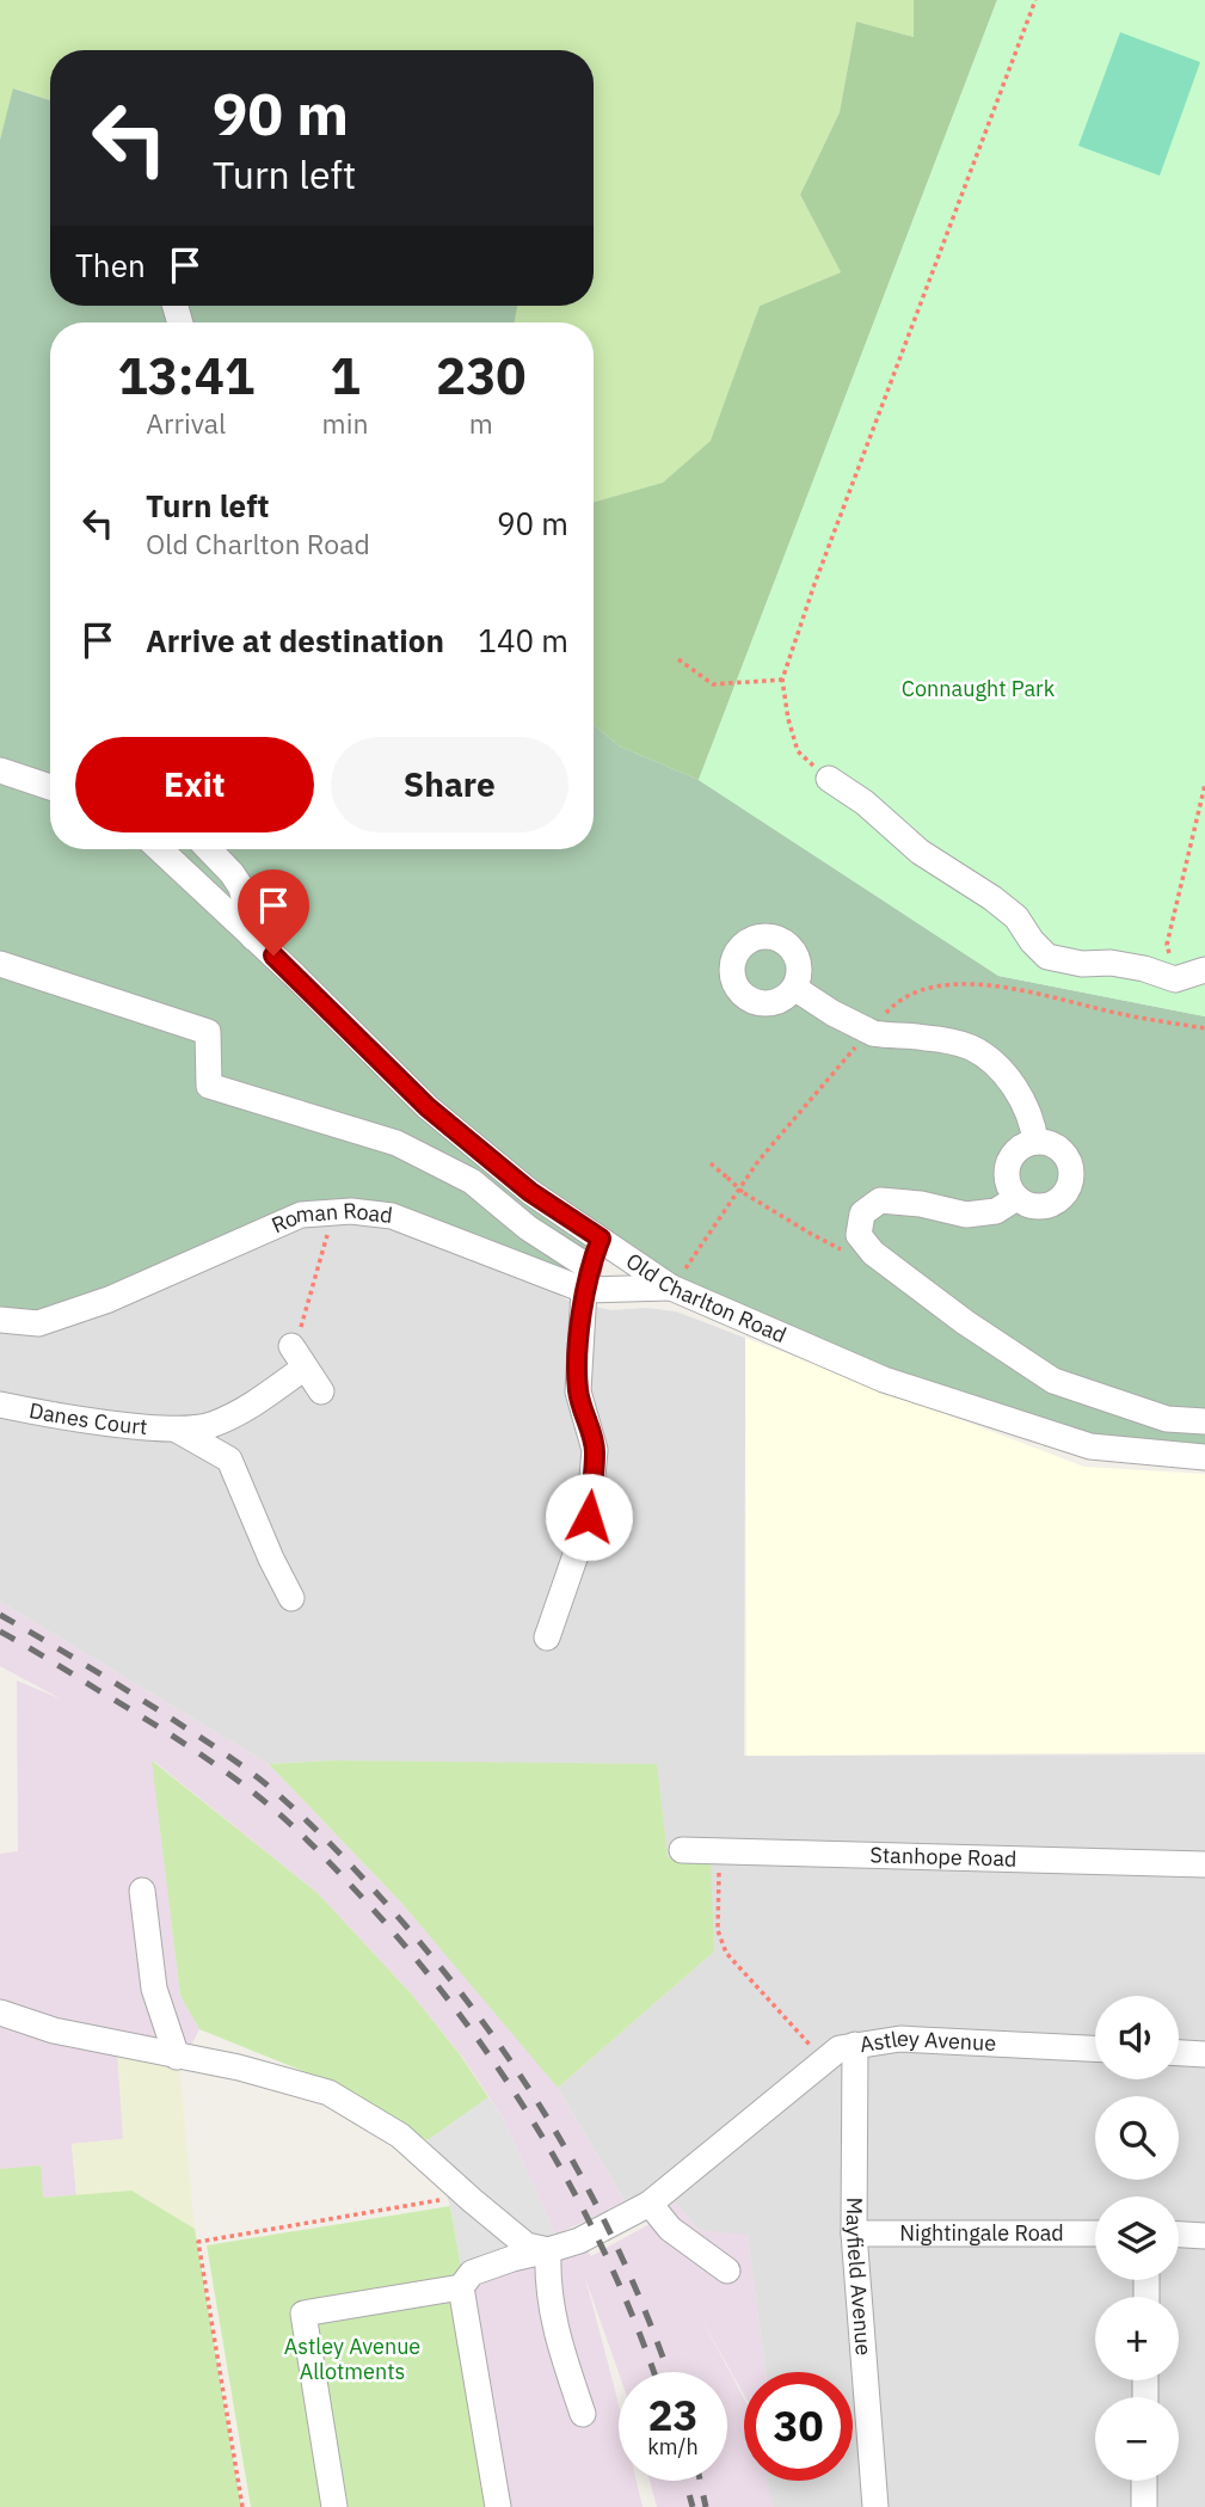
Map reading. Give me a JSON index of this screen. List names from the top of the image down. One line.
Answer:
{"streets":{"street":["Roman Road","Old Charlton Road","Danes Court","Stanhope Road","Astley Avenue","Nightingale Road","Mayfield Avenue"]},"crossings":[["Roman Road","Old Charlton Road"],["Astley Avenue","Mayfield Avenue"],["Nightingale Road","Mayfield Avenue"]],"parks":["Connaught Park","Astley Avenue Allotments"],"page":{"turn":["90 m","Turn left"],"then":"Then","eta":["13:41","Arrival","1","min","230","m"],"list":[{"name":"Turn left","note":"Old Charlton Road","value":"90 m"},{"name":"Arrive at destination","value":"140 m"}],"buttons":["Exit","Share"],"map_buttons":["+","−"],"speed":"23 km/h","limit":"30"}}
